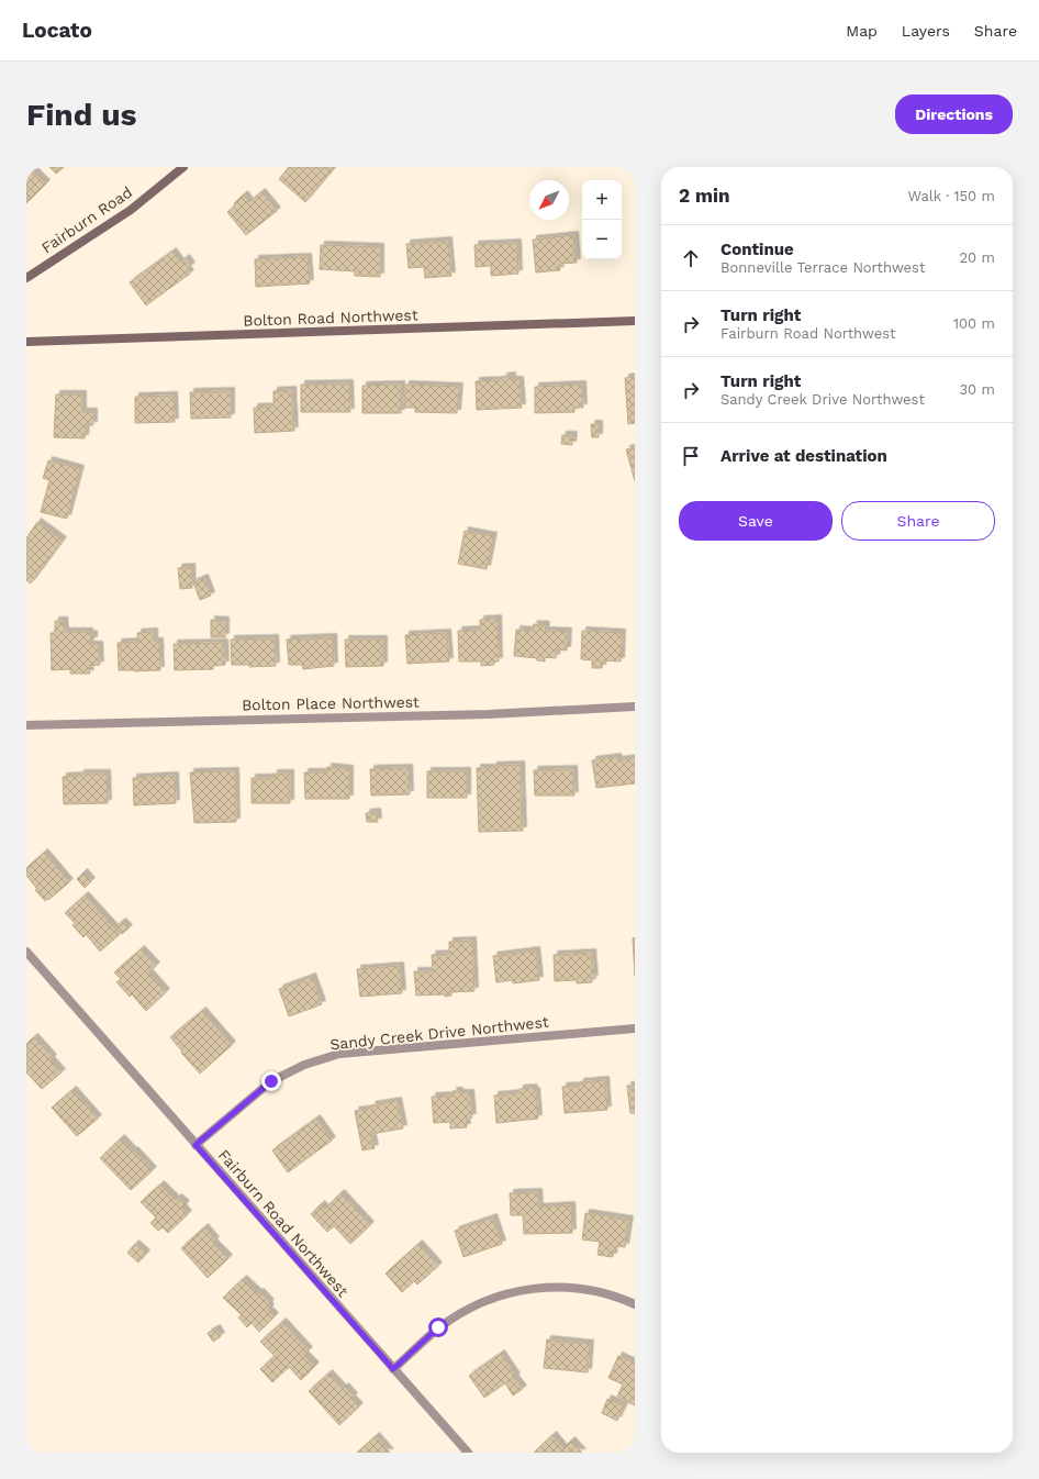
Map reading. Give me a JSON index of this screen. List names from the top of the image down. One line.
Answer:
{"streets":{"street":["Fairburn Road","Bolton Road Northwest","Bolton Place Northwest","Sandy Creek Drive Northwest","Fairburn Road Northwest"]},"crossings":[["Sandy Creek Drive Northwest","Fairburn Road Northwest"]],"north":"bottom left","page":{"header":"Locato","nav":["Map","Layers","Share"],"buttons":["Directions",["Save","Share"]],"title":"Find us","heading":["2 min","Walk · 150 m"],"map_buttons":["+","−"],"list":[["Continue","Bonneville Terrace Northwest","20 m"],["Turn right","Fairburn Road Northwest","100 m"],["Turn right","Sandy Creek Drive Northwest","30 m"],"Arrive at destination"]}}
